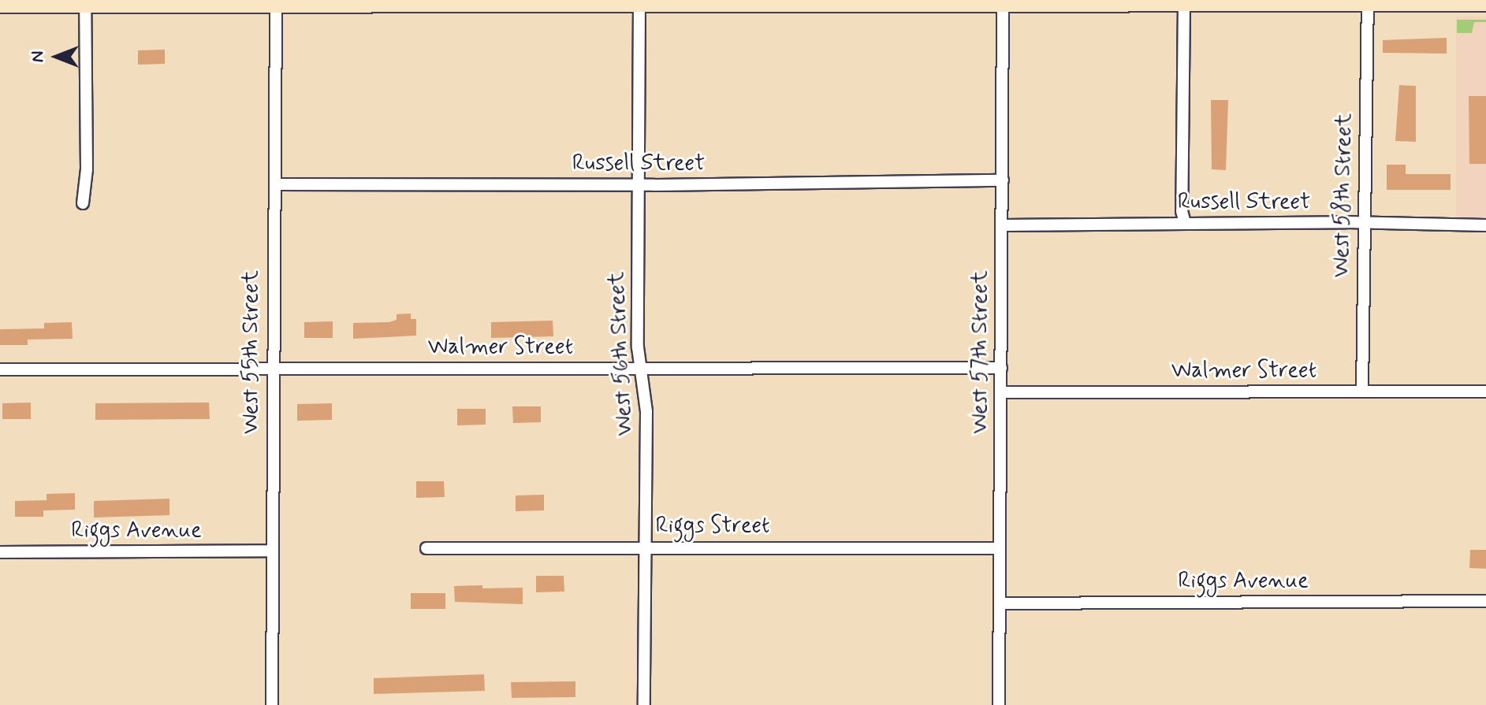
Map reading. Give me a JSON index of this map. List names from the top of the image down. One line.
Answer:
{"streets":{"street":["Russell Street","West 58th Street","Walmer Street","West 55th Street","West 57th Street","West 56th Street","Riggs Street","Riggs Avenue"]},"crossings":[["Russell Street","West 58th Street"],["Russell Street","West 55th Street"],["Russell Street","West 57th Street"],["Russell Street","West 56th Street"],["West 58th Street","Walmer Street"],["Walmer Street","West 55th Street"],["Walmer Street","West 57th Street"],["Walmer Street","West 56th Street"],["West 55th Street","Riggs Avenue"],["West 57th Street","Riggs Street"],["West 57th Street","Riggs Avenue"],["West 56th Street","Riggs Street"]],"north":"left"}
